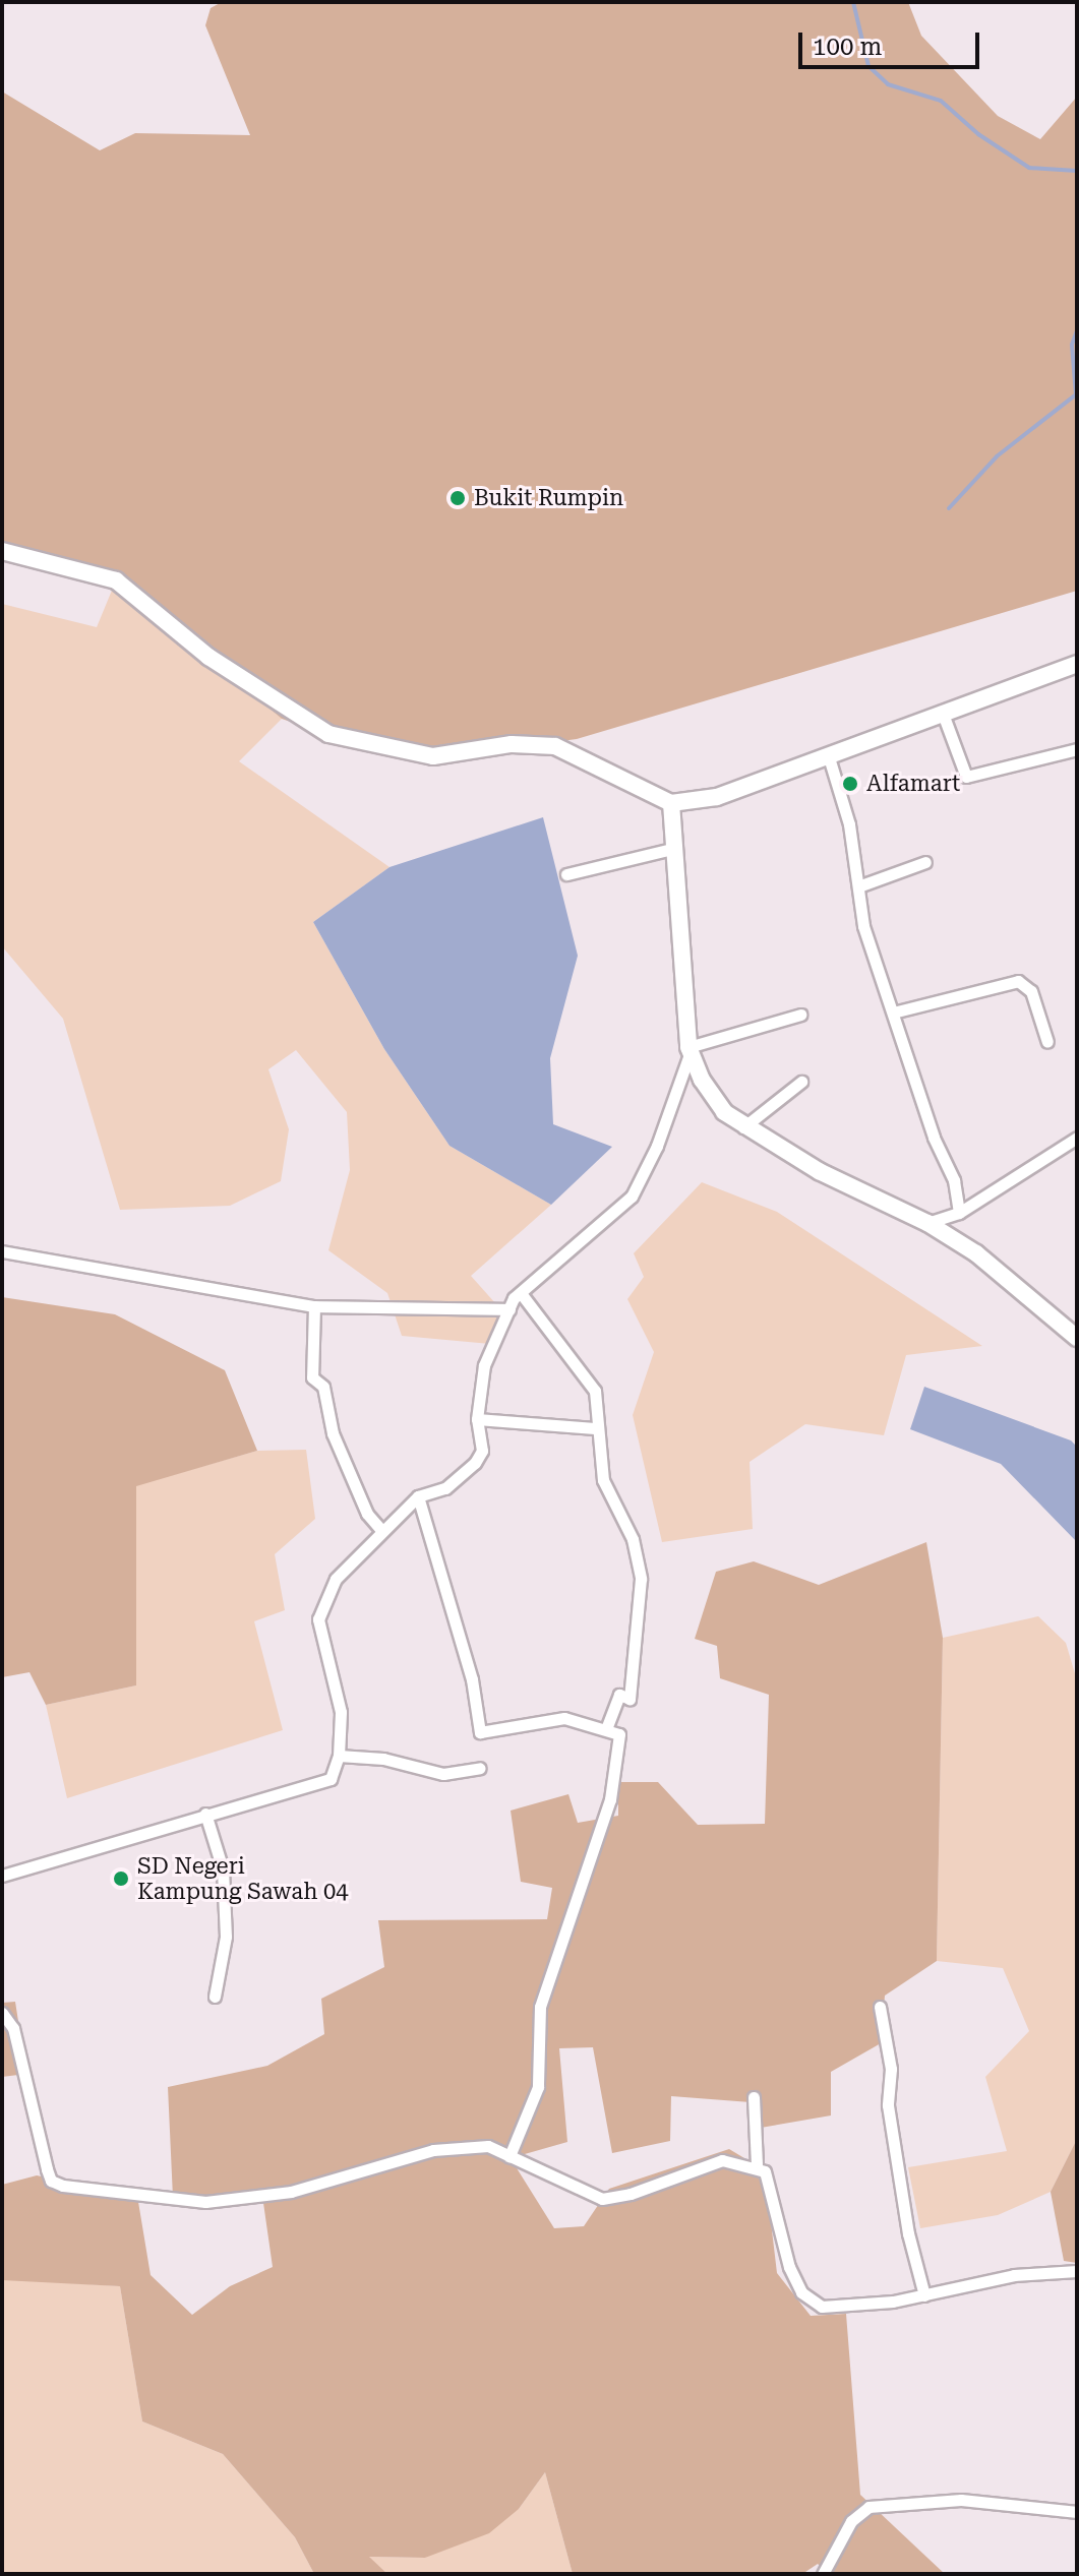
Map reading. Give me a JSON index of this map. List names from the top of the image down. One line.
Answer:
{"places":["Bukit Rumpin","Alfamart","SD Negeri Kampung Sawah 04"],"scale_bar":"100 m"}
